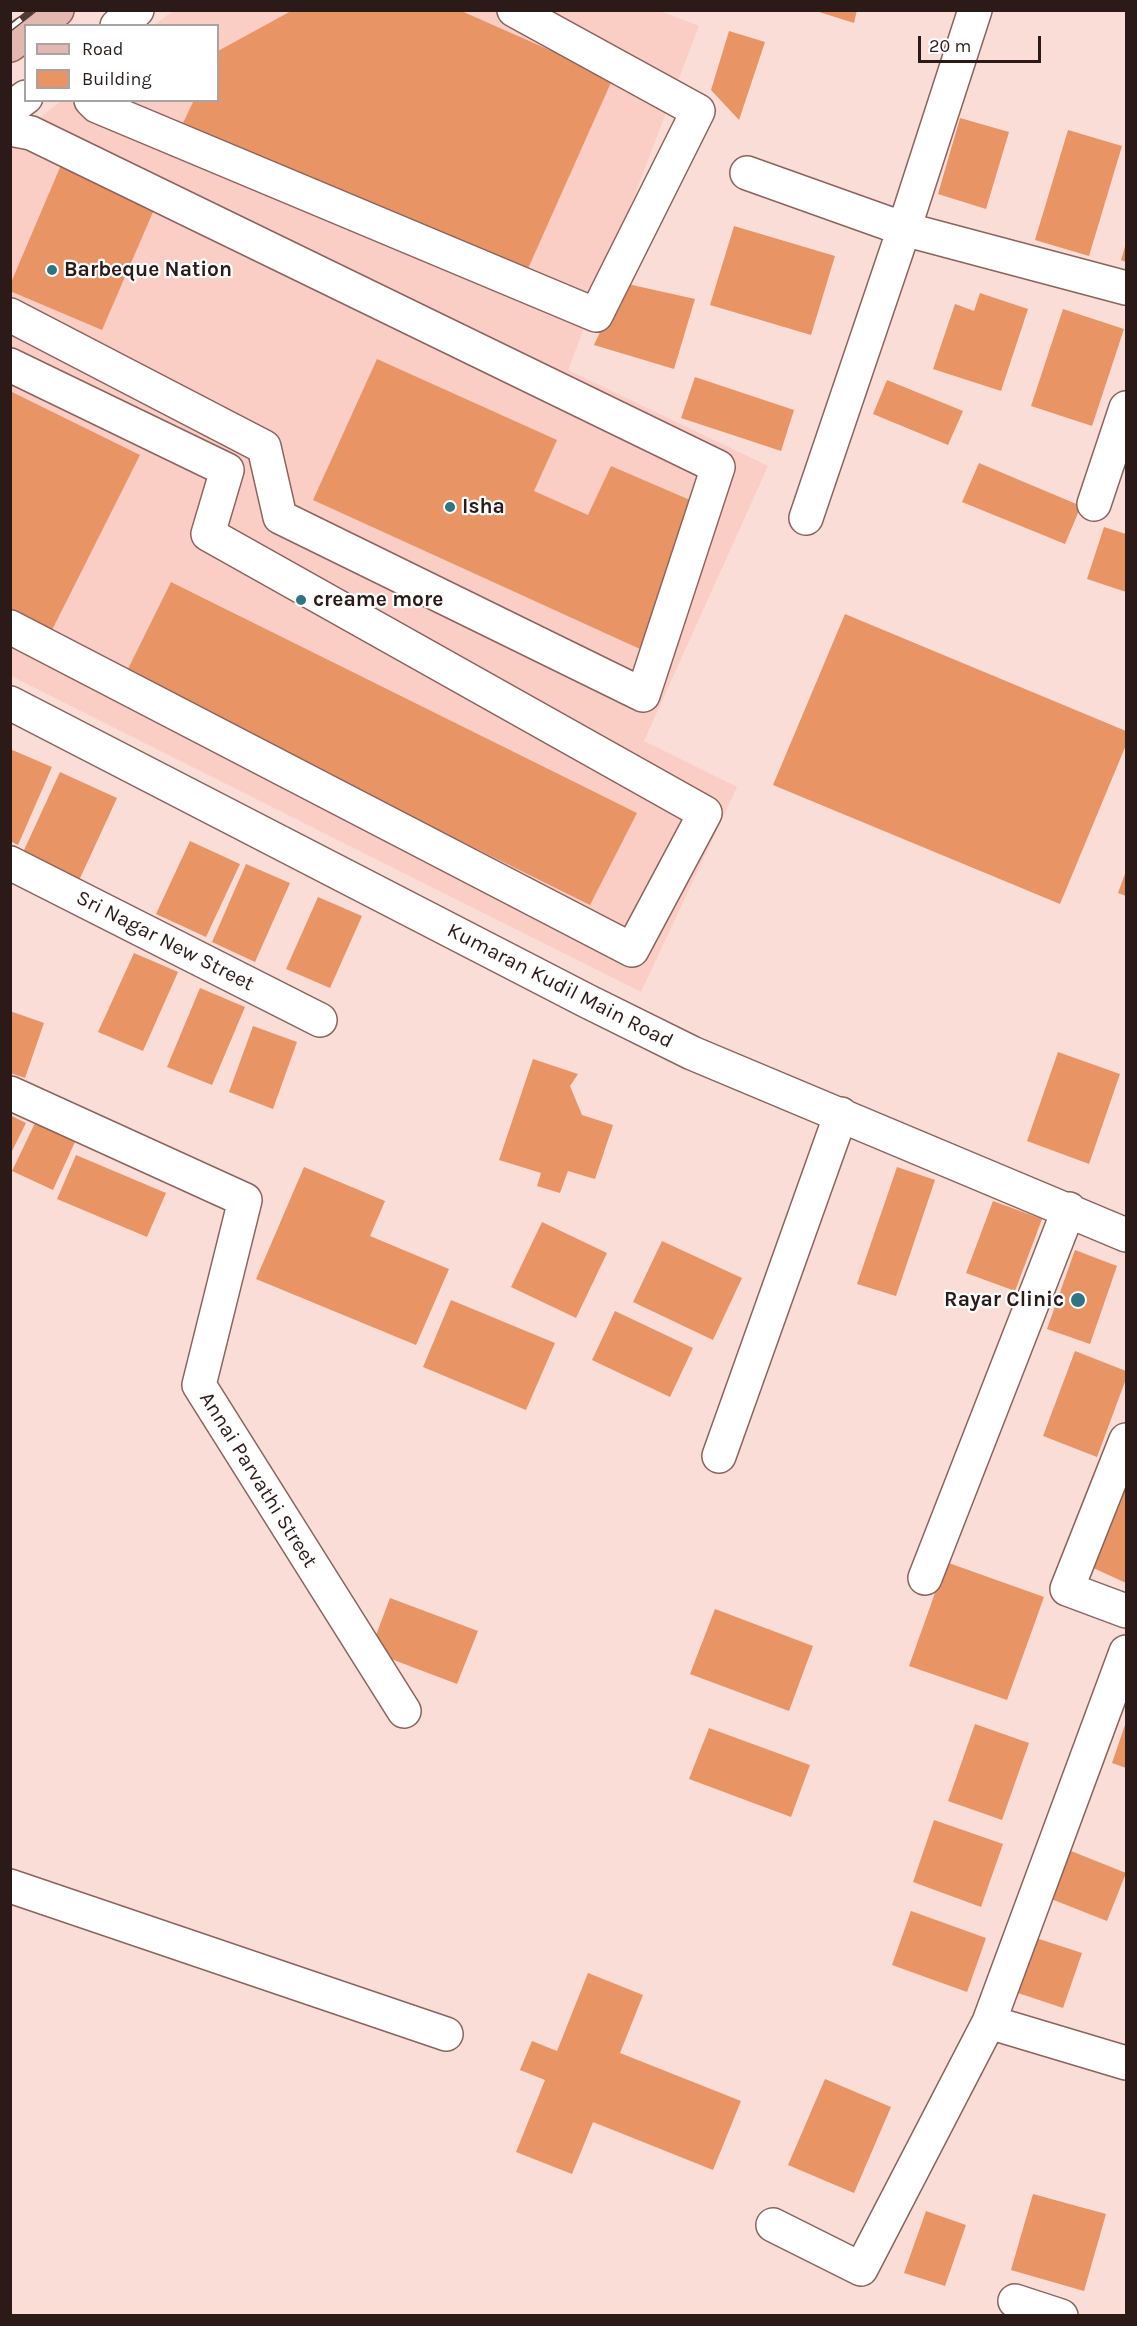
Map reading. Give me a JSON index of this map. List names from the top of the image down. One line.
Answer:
{"streets":{"street":["Sri Nagar New Street","Kumaran Kudil Main Road","Annai Parvathi Street"]},"places":["Barbeque Nation","Isha","creame more","Rayar Clinic"],"legend":["Road","Building"],"scale_bar":"20 m"}
